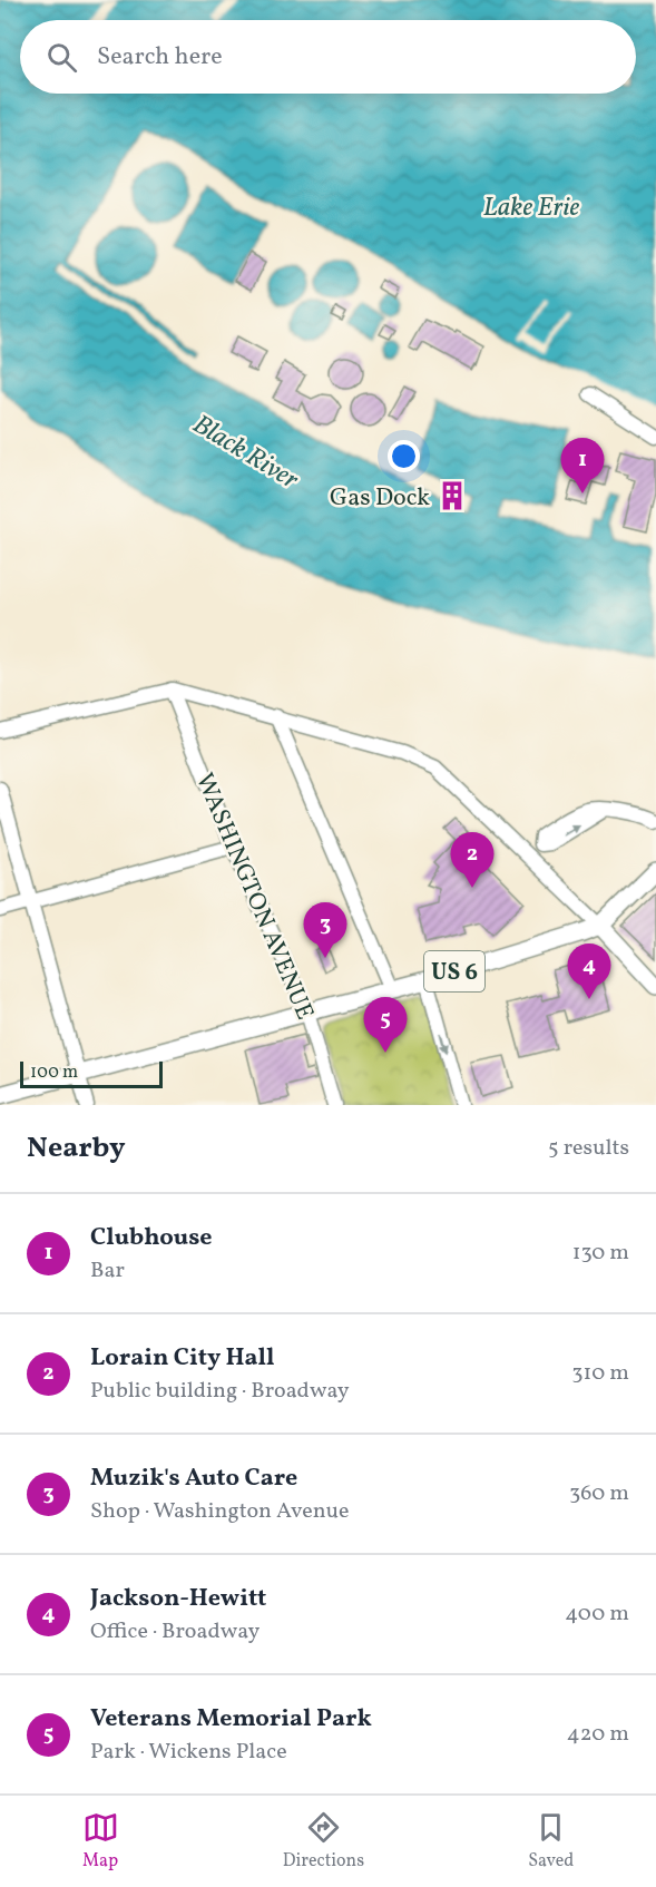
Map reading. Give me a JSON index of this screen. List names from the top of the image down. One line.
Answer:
{"streets":{"main road":["US 6"],"street":["WASHINGTON AVENUE"]},"crossings":[["WASHINGTON AVENUE","US 6"]],"water":["Lake Erie","Black River"],"places":{"building":["Gas Dock"]},"scale_bar":"100 m","page":{"search":"Search here","pins":["1","2","3","4","5"],"scale":"100 m","heading":["Nearby","5 results"],"list":[{"mark":"1","name":"Clubhouse","note":"Bar","value":"130 m"},{"mark":"2","name":"Lorain City Hall","note":"Public building · Broadway","value":"310 m"},{"mark":"3","name":"Muzik's Auto Care","note":"Shop · Washington Avenue","value":"360 m"},{"mark":"4","name":"Jackson-Hewitt","note":"Office · Broadway","value":"400 m"},{"mark":"5","name":"Veterans Memorial Park","note":"Park · Wickens Place","value":"420 m"}],"nav":["Map","Directions","Saved"]}}
